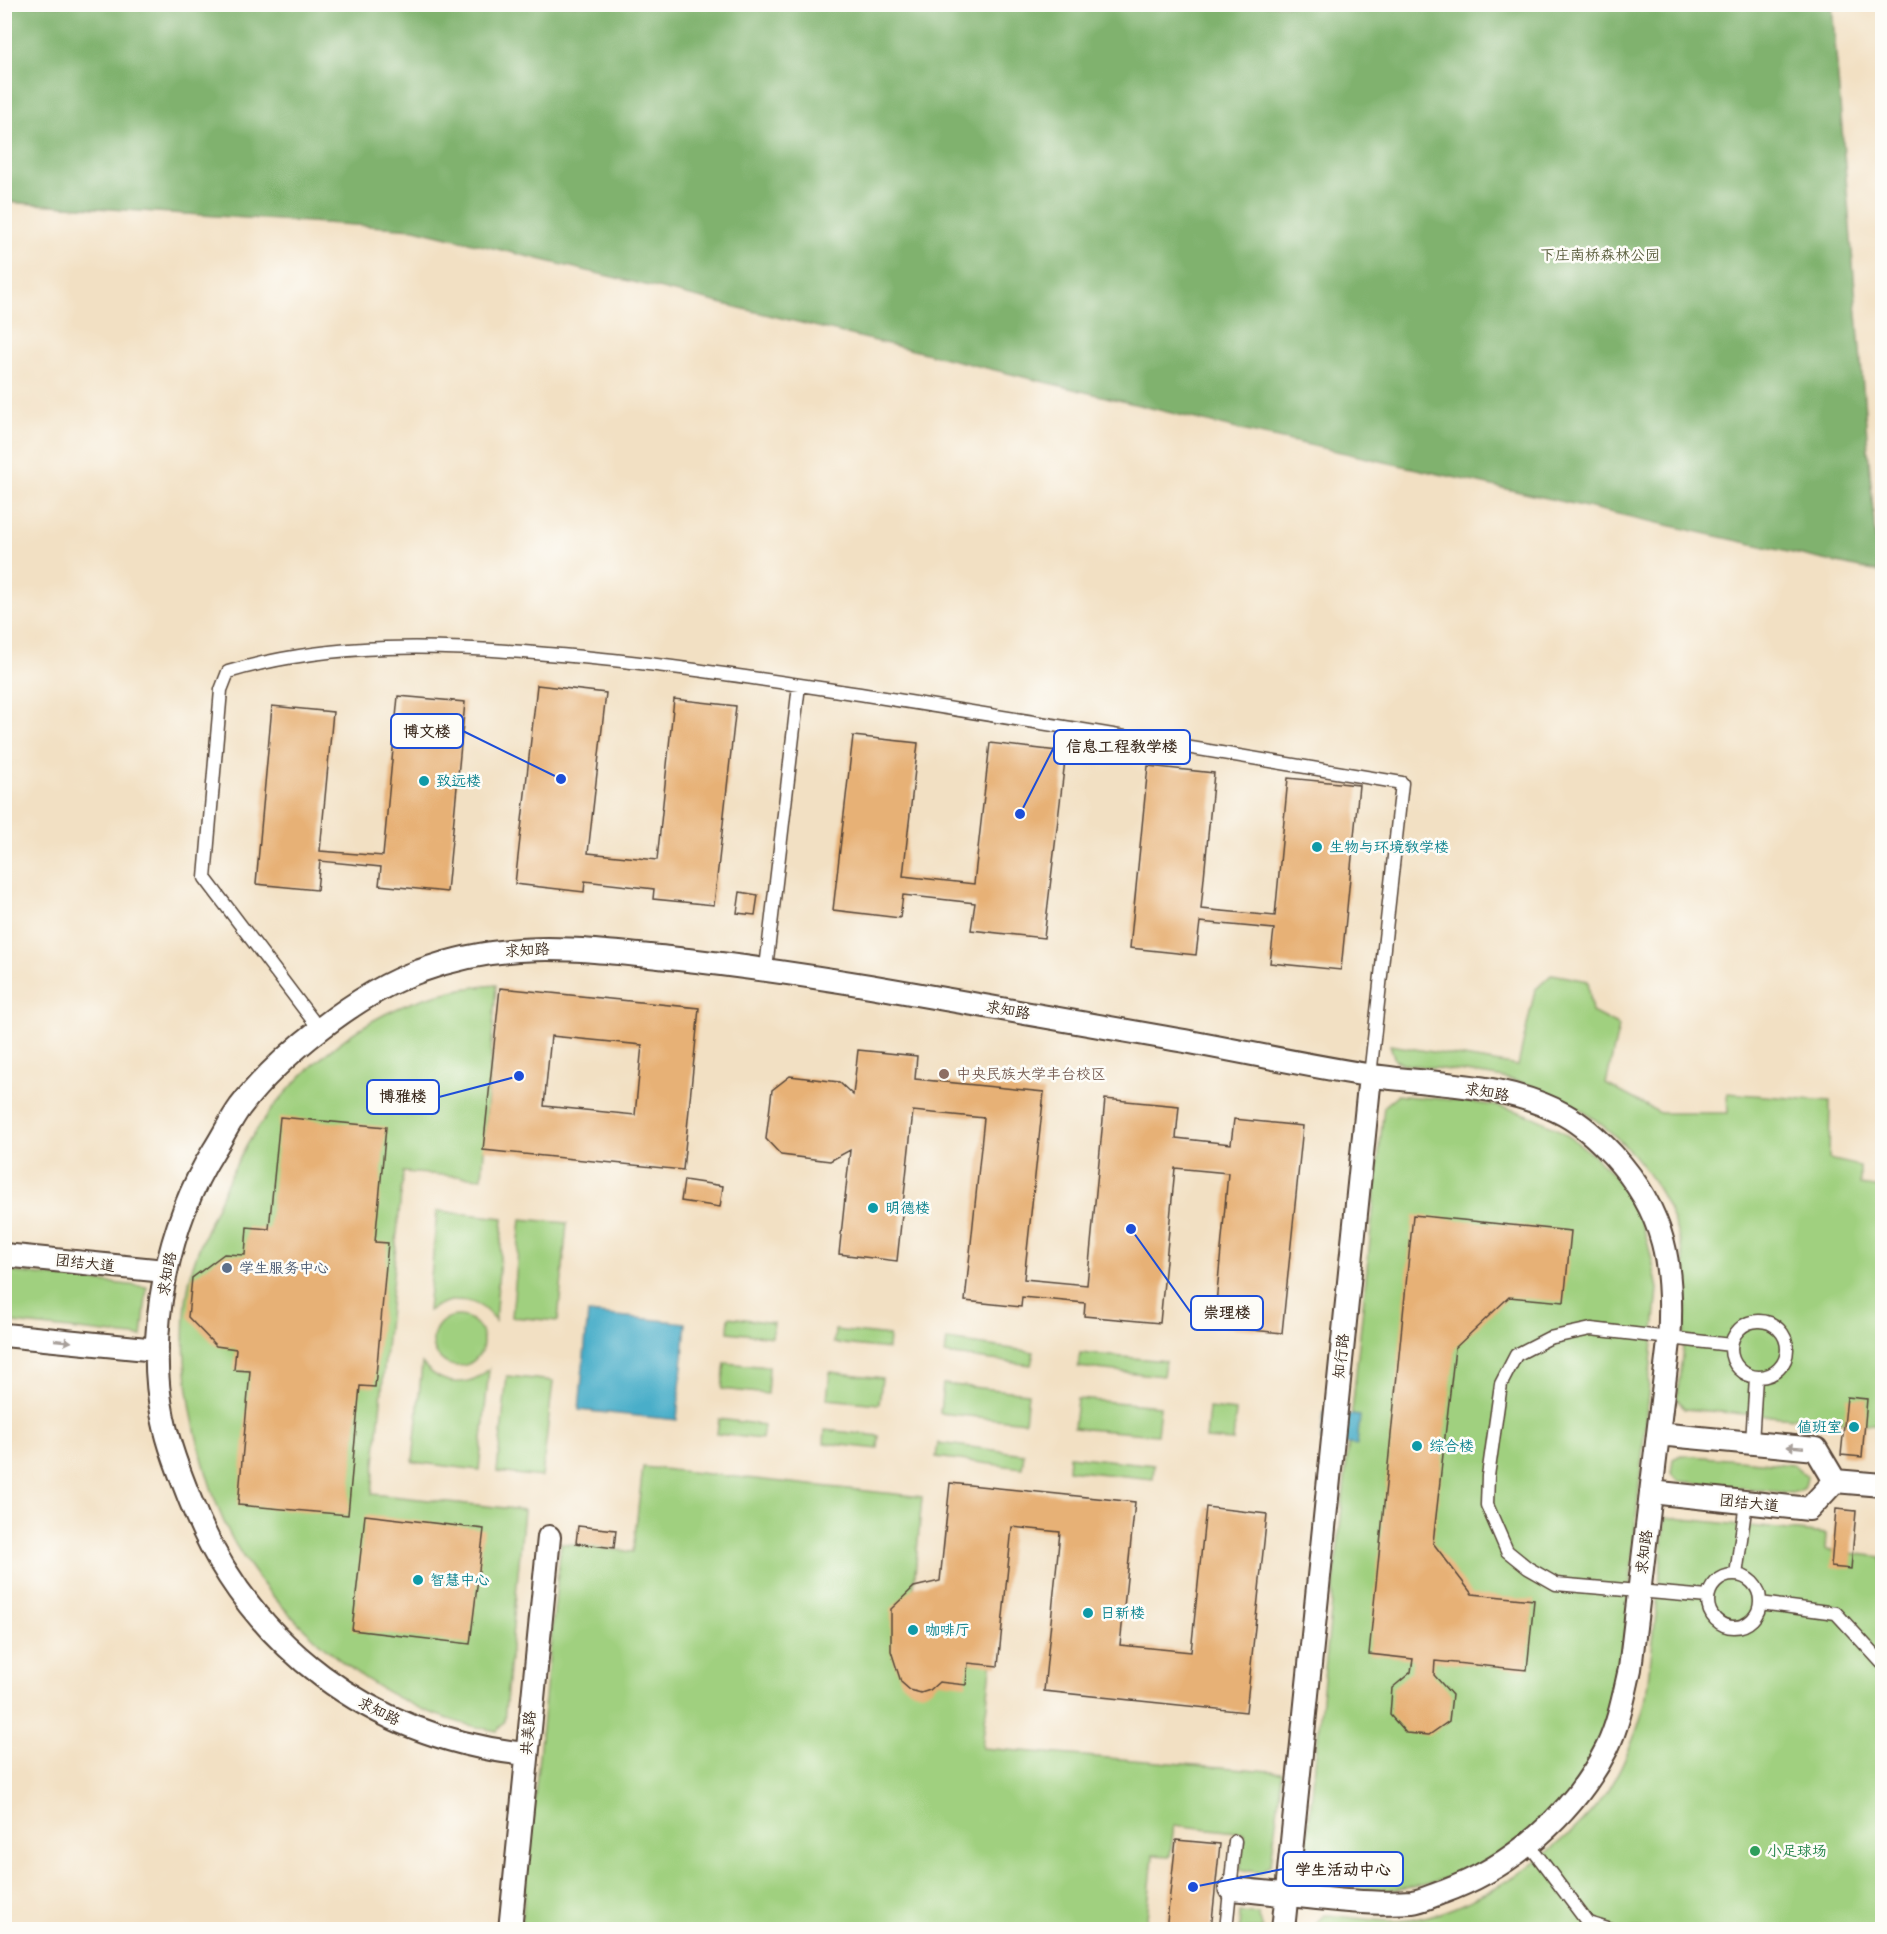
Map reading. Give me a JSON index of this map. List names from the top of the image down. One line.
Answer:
{"streets":{"street":["求知路","团结大道","知行路","共美路"]},"crossings":[["求知路","团结大道"],["求知路","知行路"],["求知路","共美路"]],"parks":["下庄南桥森林公园"],"places":["博文楼","致远楼","信息工程教学楼","生物与环境教学楼","中央民族大学丰台校区","博雅楼","明德楼","崇理楼","学生服务中心","值班室","综合楼","智慧中心","日新楼","咖啡厅","小足球场","学生活动中心"]}
